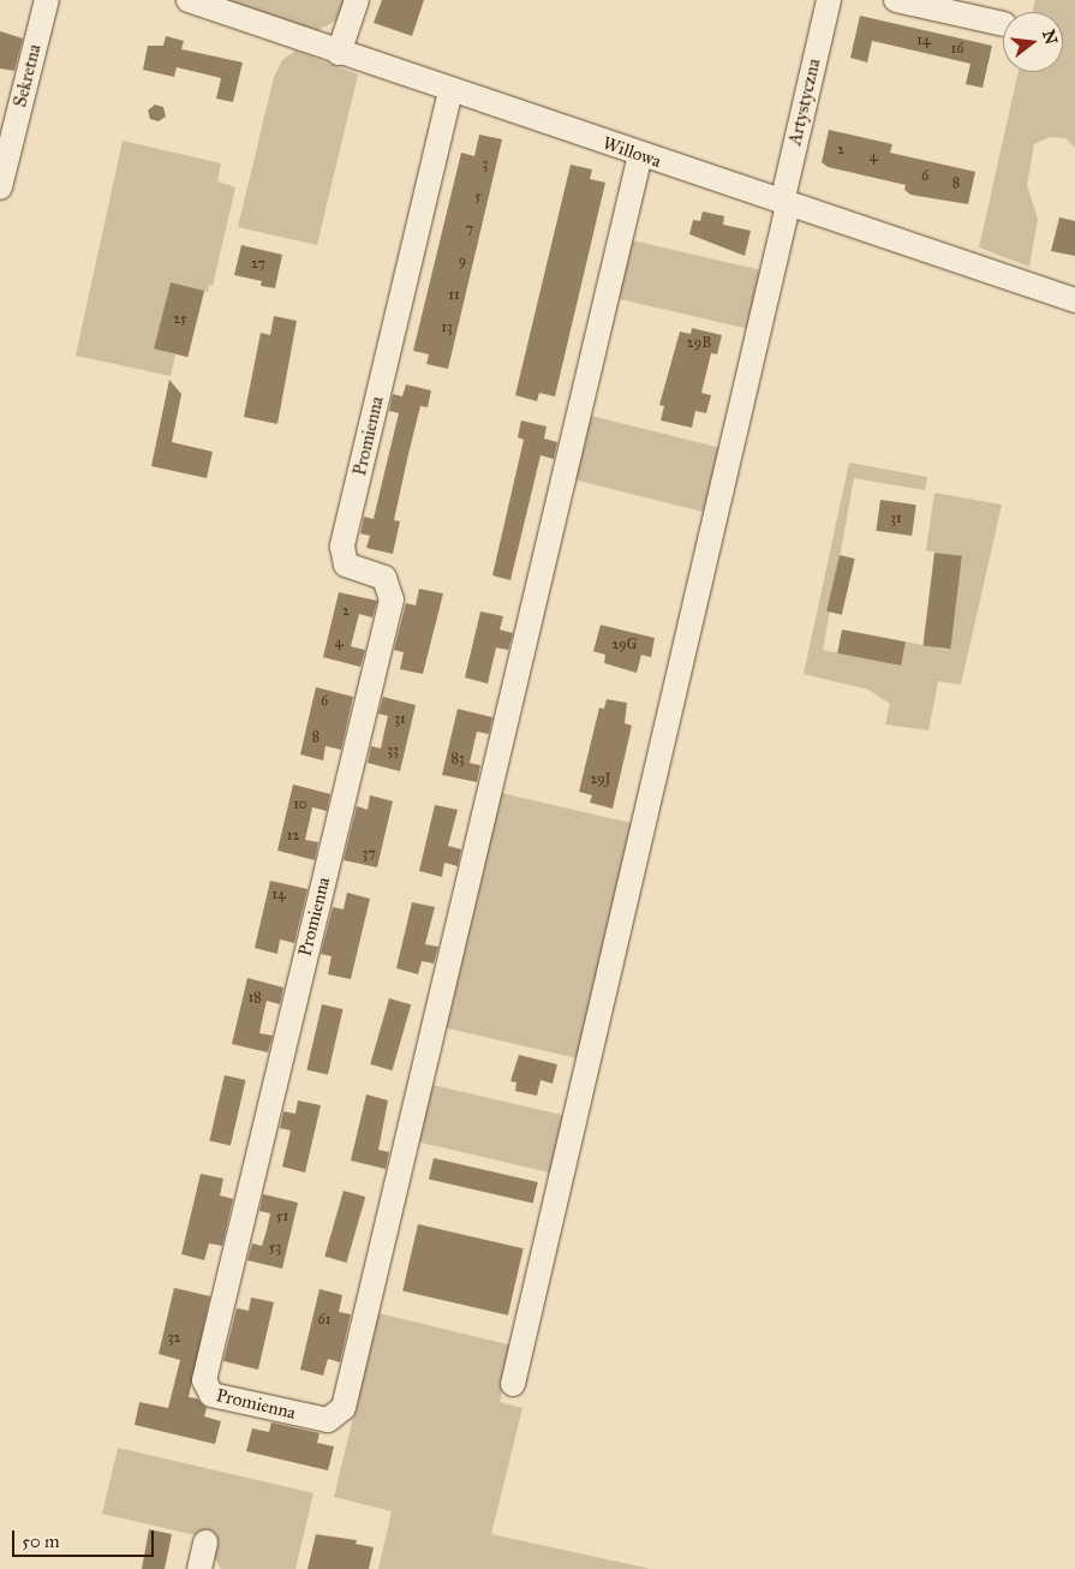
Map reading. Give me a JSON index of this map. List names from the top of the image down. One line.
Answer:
{"streets":{"street":["Sekretna","Artystyczna","Willowa","Promienna"]},"crossings":[["Artystyczna","Willowa"],["Willowa","Promienna"]],"house_numbers":["14","16","2","4","3","6","8","5","7","9","27","11","25","13","29B","31","2","4","29G","6","31","8","33","83","29J","10","12","37","14","18","51","53","61","32"],"scale_bar":"50 m","north":"right"}
